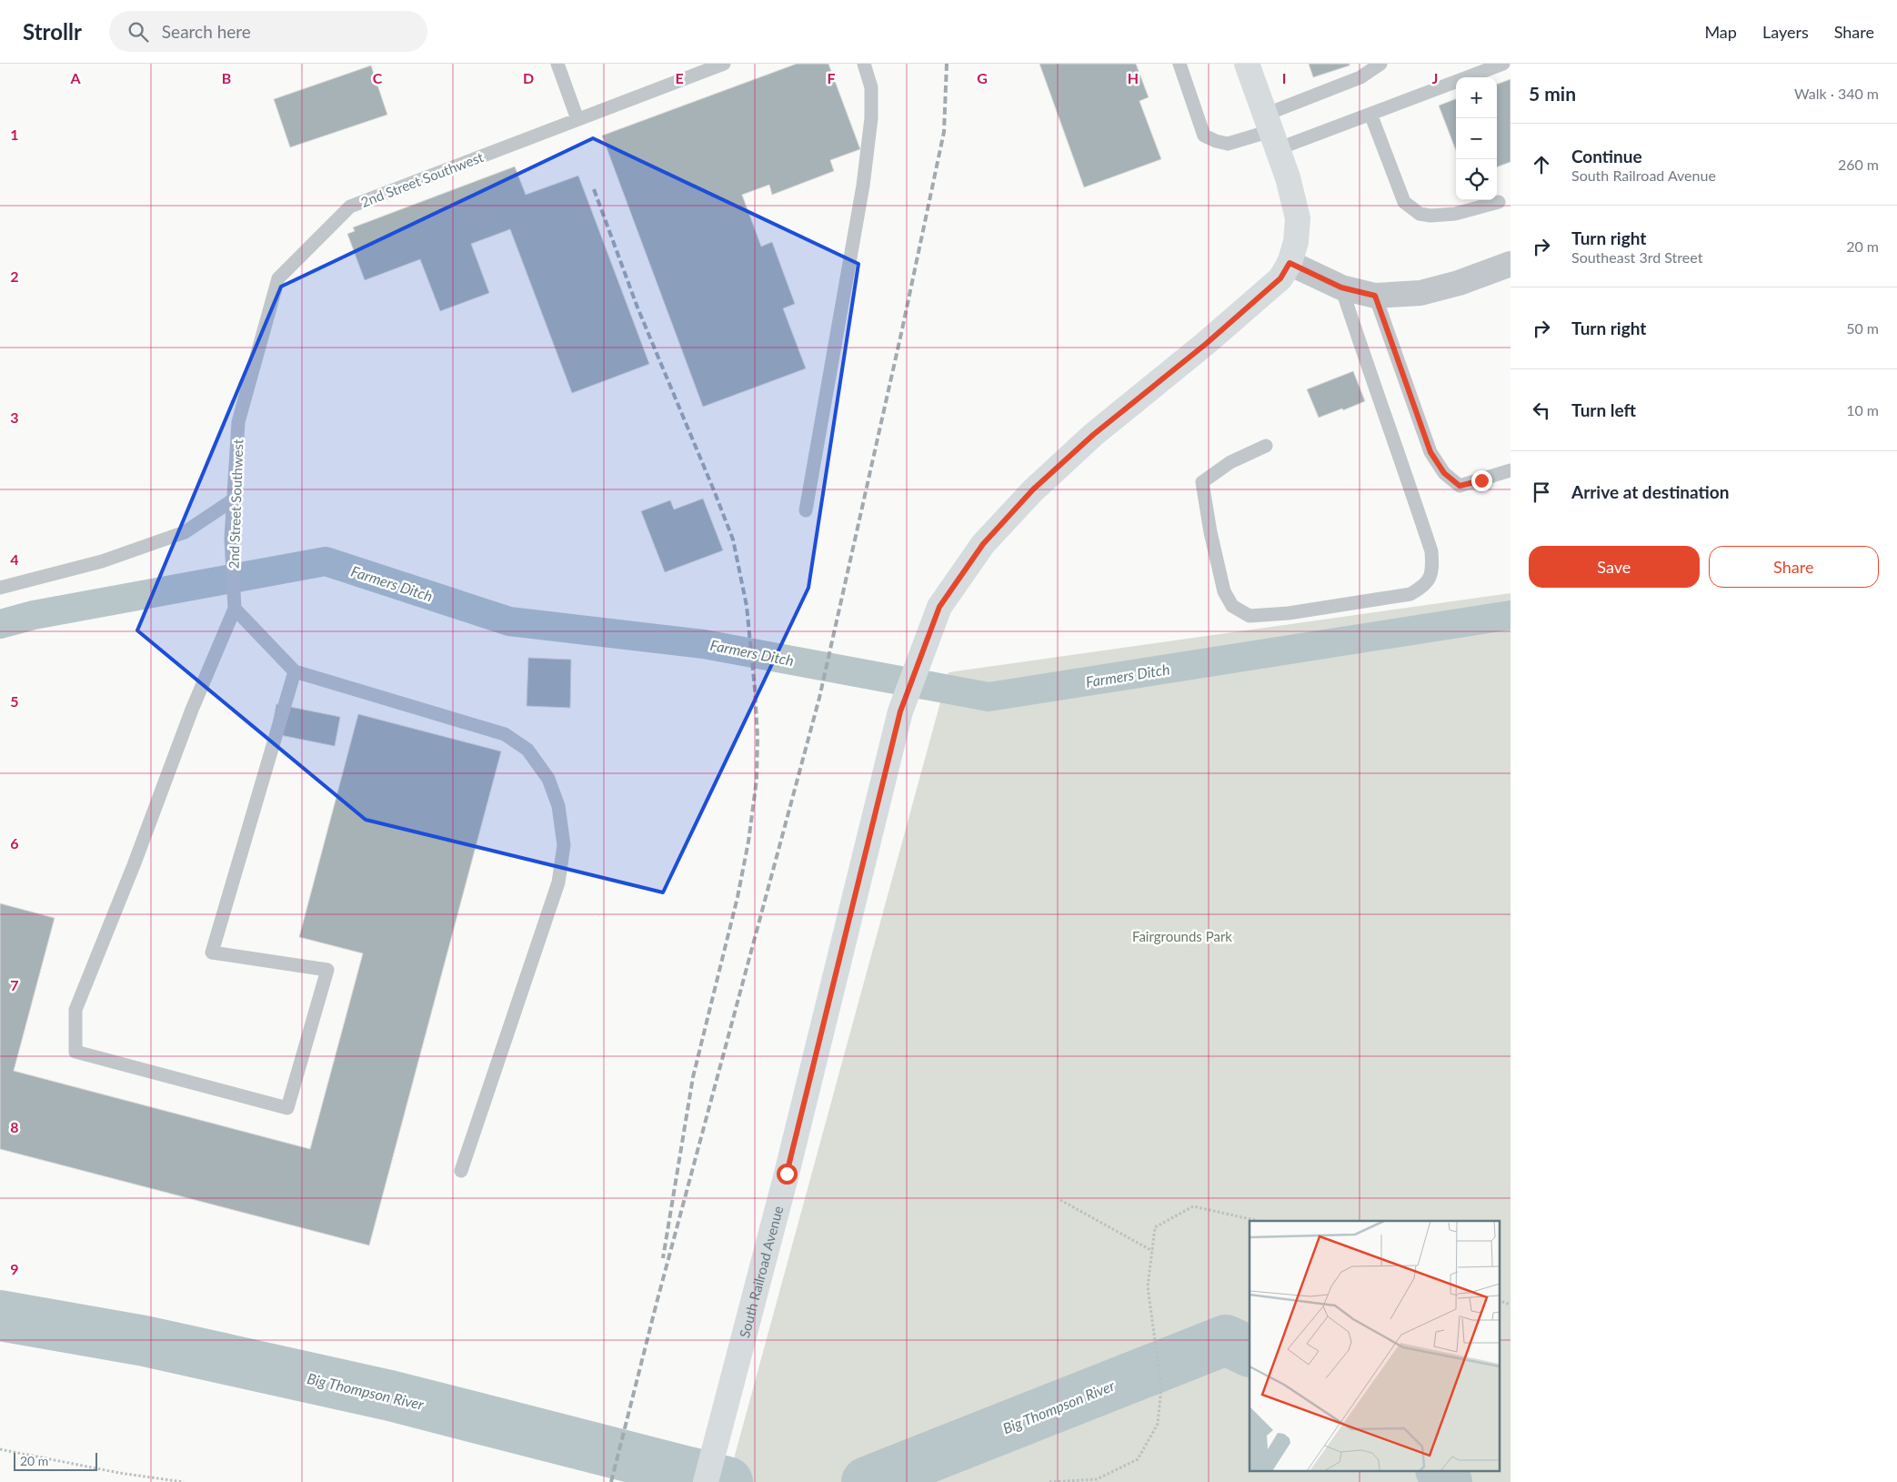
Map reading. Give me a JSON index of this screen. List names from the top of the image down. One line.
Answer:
{"streets":{"street":["South Railroad Avenue"],"lane":["2nd Street Southwest"]},"water":["Farmers Ditch","Big Thompson River"],"parks":["Fairgrounds Park"],"scale_bar":"20 m","page":{"header":"Strollr","search":"Search here","nav":["Map","Layers","Share"],"heading":["5 min","Walk · 340 m"],"map_buttons":["+","−"],"list":[["Continue","South Railroad Avenue","260 m"],["Turn right","Southeast 3rd Street","20 m"],["Turn right","50 m"],["Turn left","10 m"],"Arrive at destination"],"buttons":["Save","Share"],"scale":"20 m"},"grid":{"columns":["A","B","C","D","E","F","G","H","I","J"],"rows":["1","2","3","4","5","6","7","8","9"]}}
